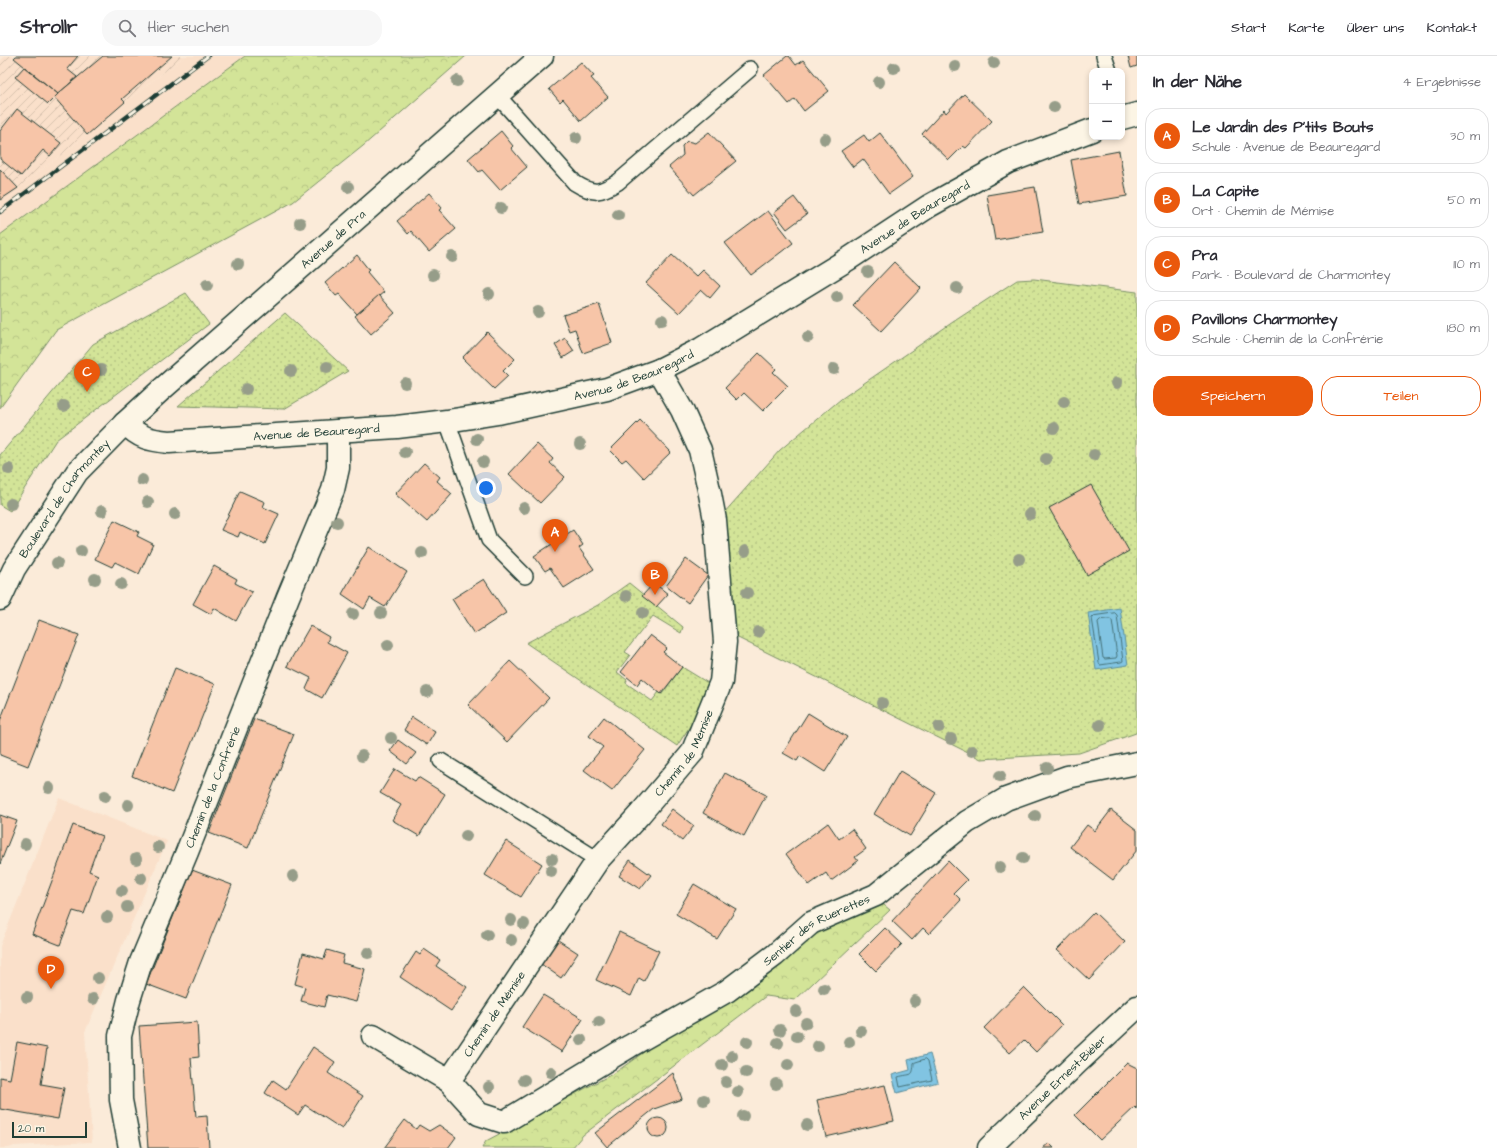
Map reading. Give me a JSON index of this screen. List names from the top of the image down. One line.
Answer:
{"streets":{"street":["Avenue de Beauregard","Avenue de Pra","Boulevard de Charmontey","Chemin de Mémise","Chemin de la Confrérie","Sentier des Ruerettes","Avenue Ernest-Biéler"]},"crossings":[["Avenue de Beauregard","Avenue de Pra"],["Avenue de Beauregard","Boulevard de Charmontey"],["Avenue de Beauregard","Chemin de Mémise"],["Avenue de Beauregard","Chemin de la Confrérie"],["Avenue de Pra","Boulevard de Charmontey"],["Chemin de Mémise","Sentier des Ruerettes"]],"scale_bar":"20 m","page":{"header":"Strollr","search":"Hier suchen","nav":["Start","Karte","Über uns","Kontakt"],"heading":["In der Nähe","4 Ergebnisse"],"map_buttons":["+","−"],"list":[{"mark":"A","name":"Le Jardin des P'tits Bouts","note":"Schule · Avenue de Beauregard","value":"30 m"},{"mark":"B","name":"La Capite","note":"Ort · Chemin de Mémise","value":"50 m"},{"mark":"C","name":"Pra","note":"Park · Boulevard de Charmontey","value":"110 m"},{"mark":"D","name":"Pavillons Charmontey","note":"Schule · Chemin de la Confrérie","value":"180 m"}],"pins":["C","A","B","D"],"buttons":["Speichern","Teilen"],"scale":"20 m"}}
